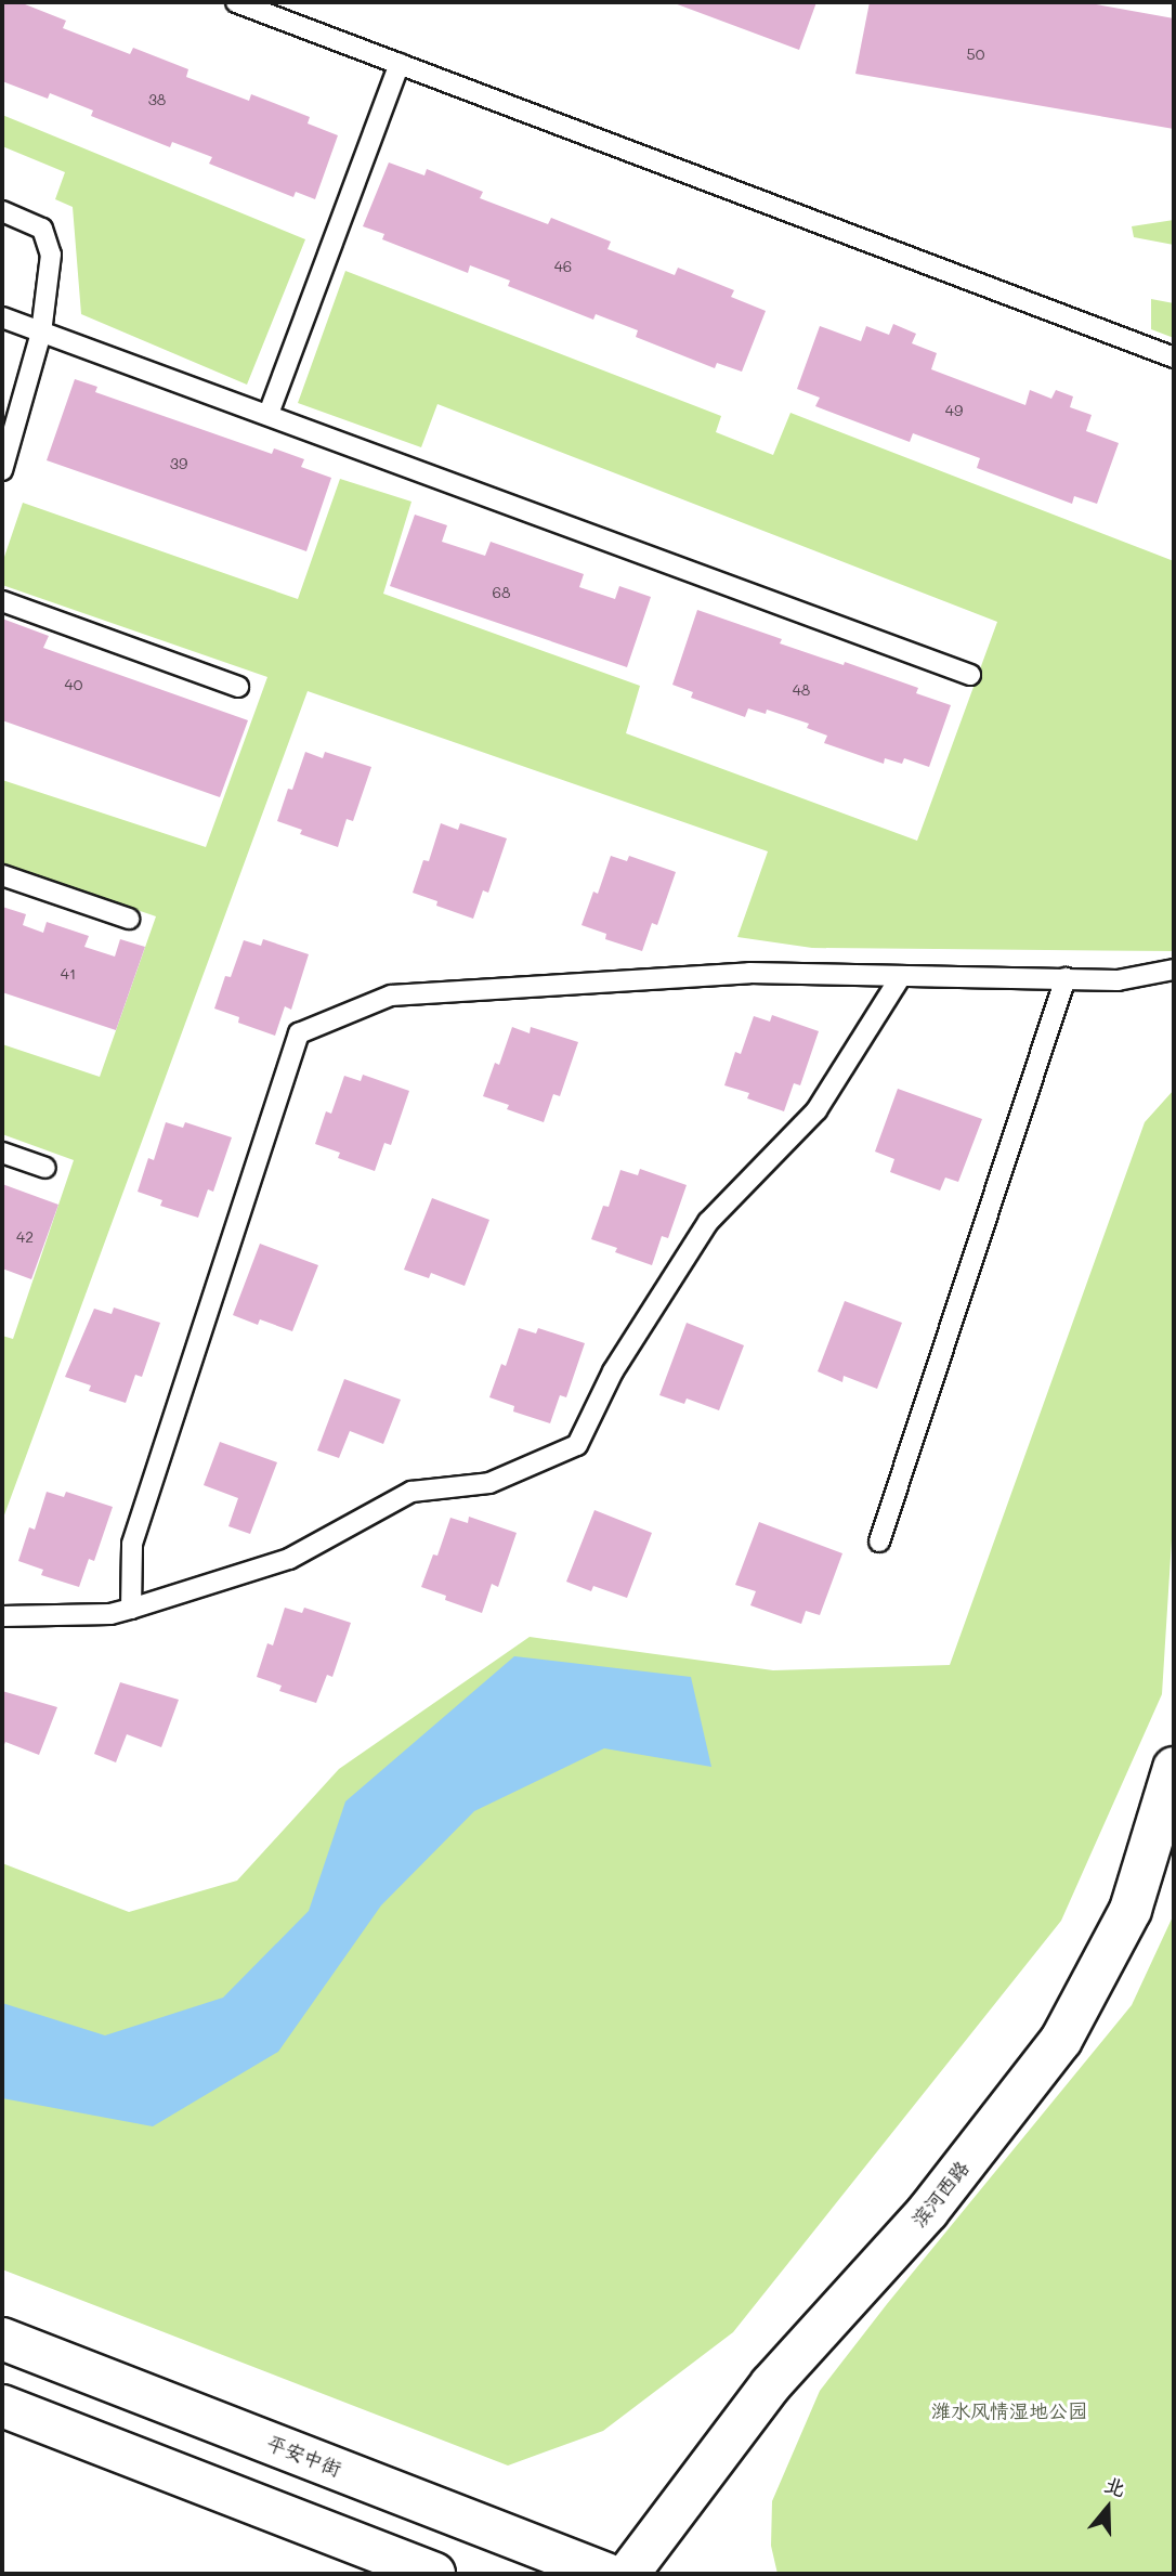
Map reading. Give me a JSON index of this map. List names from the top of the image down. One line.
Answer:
{"streets":{"main road":["滨河西路","平安中街"]},"parks":["潍水风情湿地公园"],"house_numbers":["50","38","46","49","39","68","40","48","41","42"],"north":"top"}
